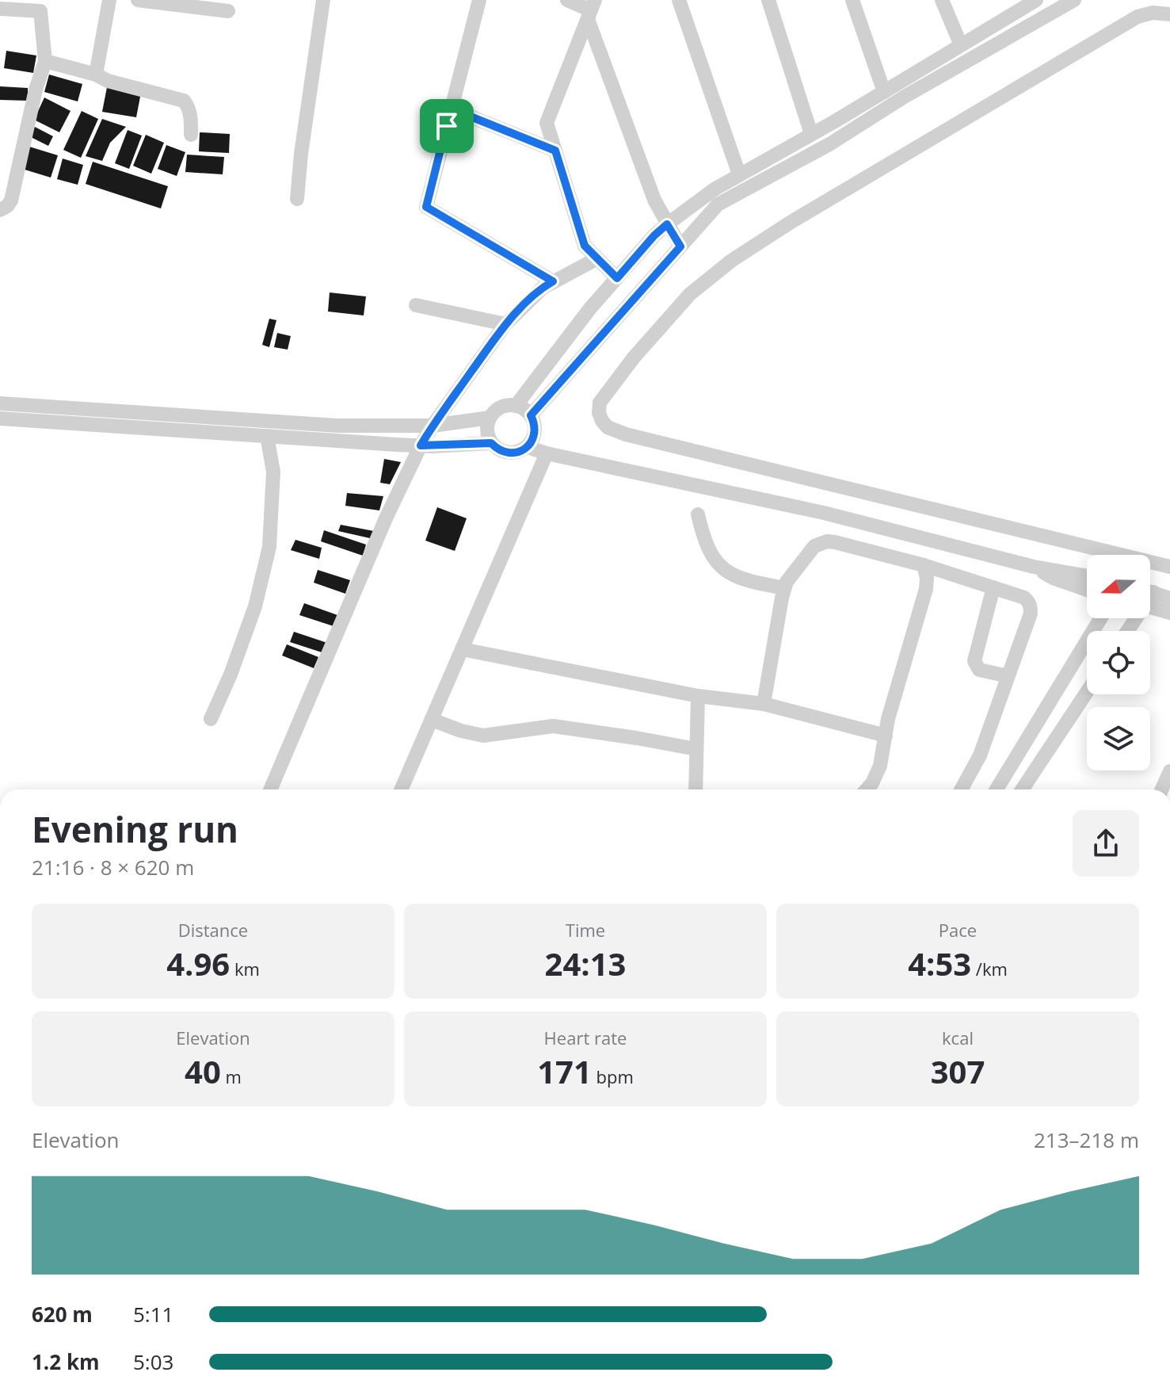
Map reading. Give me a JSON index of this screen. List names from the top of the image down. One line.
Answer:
{"north":"left","page":{"heading":["Evening run","21:16 · 8 × 620 m"],"stats":[["Distance","4.96 km"],["Time","24:13"],["Pace","4:53 /km"],["Elevation","40 m"],["Heart rate","171 bpm"],["kcal","307"]],"chart":["Elevation","213–218 m"],"list":[{"name":"620 m","note":"5:11"},{"name":"1.2 km","note":"5:03"}]}}
